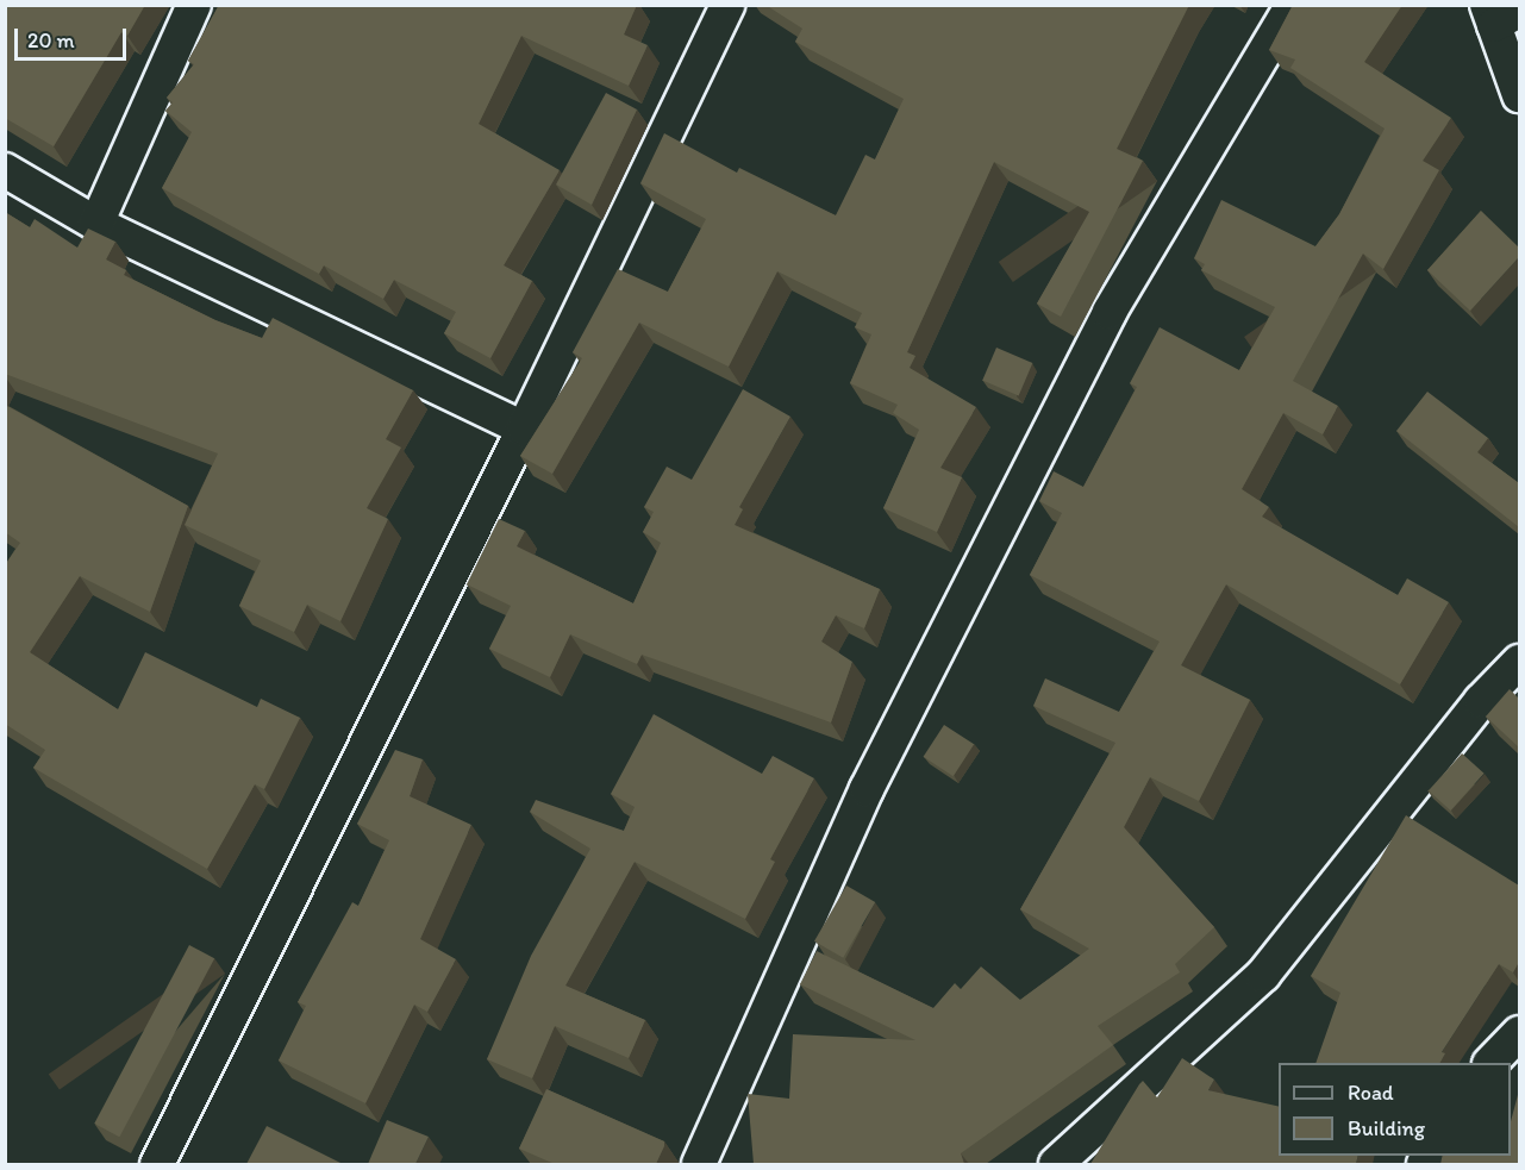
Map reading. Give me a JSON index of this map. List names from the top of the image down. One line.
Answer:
{"legend":["Road","Building"],"scale_bar":"20 m"}
